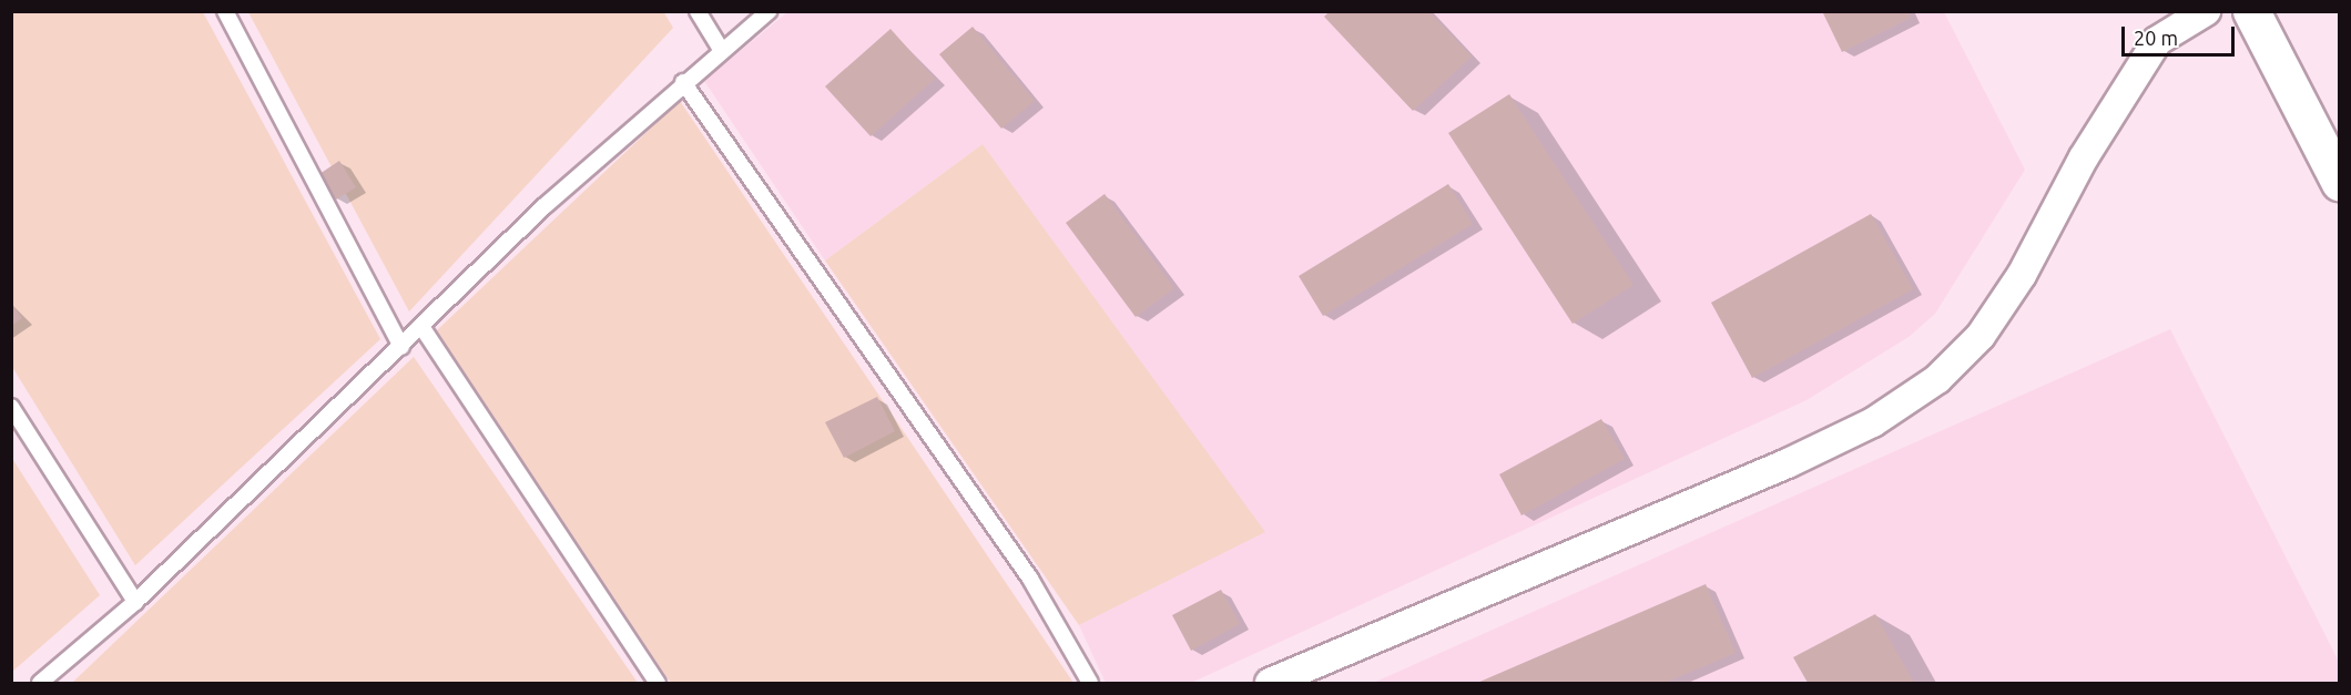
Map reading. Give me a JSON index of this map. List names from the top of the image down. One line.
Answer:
{"scale_bar":"20 m"}
